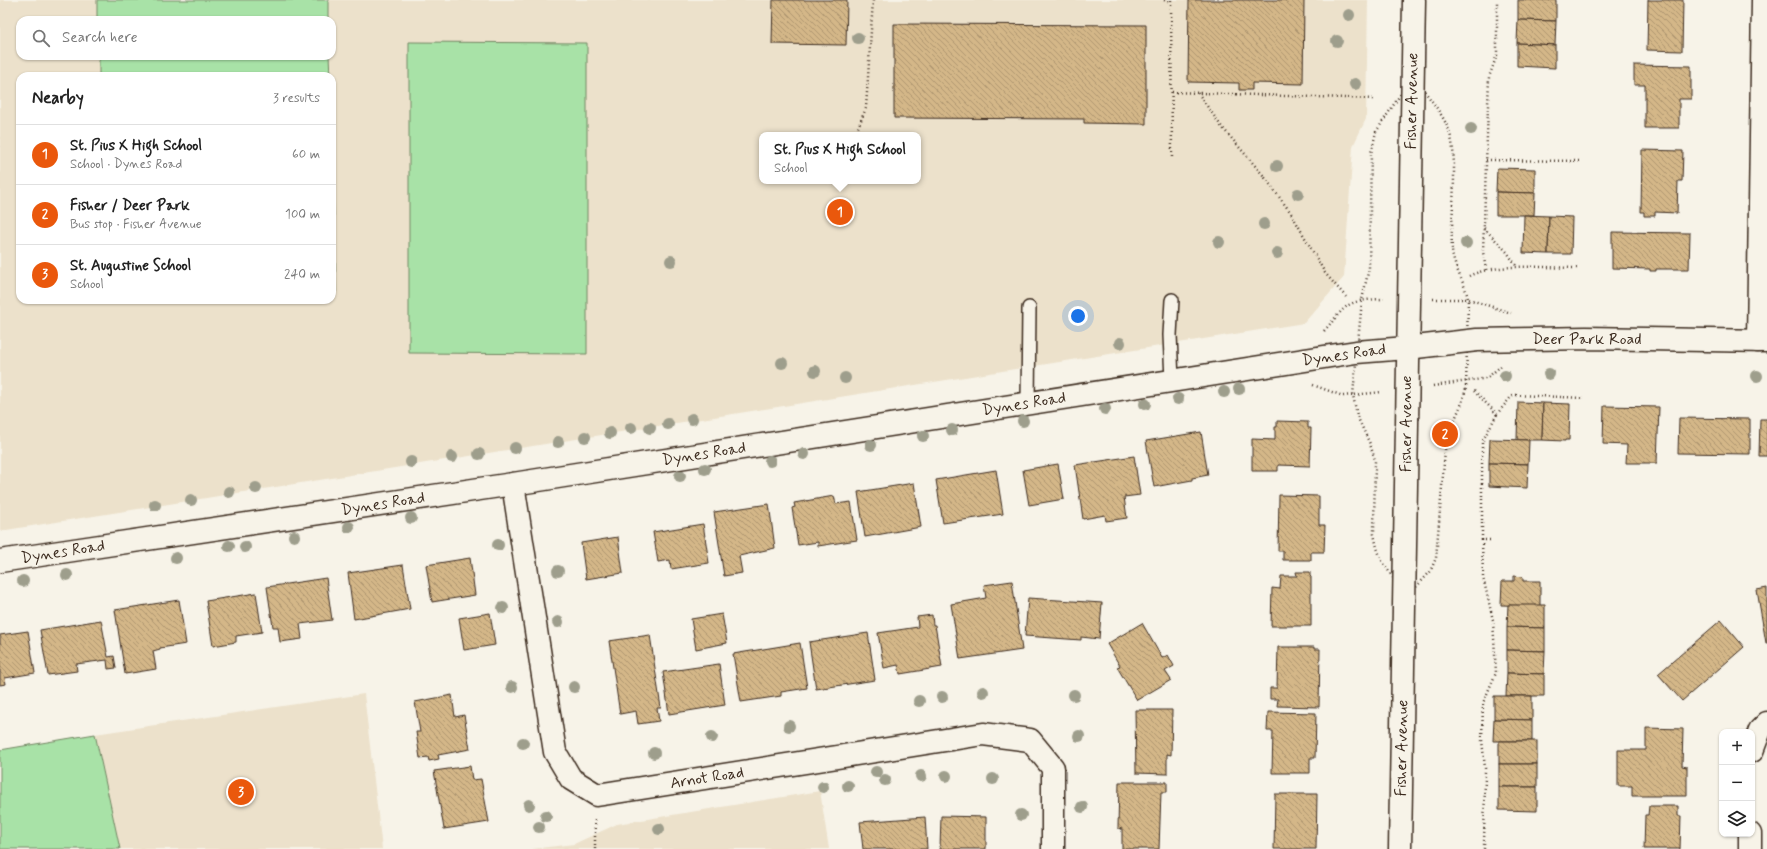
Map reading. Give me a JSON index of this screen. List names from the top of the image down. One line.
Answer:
{"streets":{"street":["Fisher Avenue","Deer Park Road","Dynes Road","Arnot Road"]},"crossings":[["Fisher Avenue","Deer Park Road"],["Fisher Avenue","Dynes Road"],["Deer Park Road","Dynes Road"]],"page":{"search":"Search here","heading":["Nearby","3 results"],"list":[{"mark":"1","name":"St. Pius X High School","note":"School · Dynes Road","value":"60 m"},{"mark":"2","name":"Fisher / Deer Park","note":"Bus stop · Fisher Avenue","value":"100 m"},{"mark":"3","name":"St. Augustine School","note":"School","value":"240 m"}],"popup":["St. Pius X High School","School"],"pins":["1","2","3"],"map_buttons":["+","−"]}}
